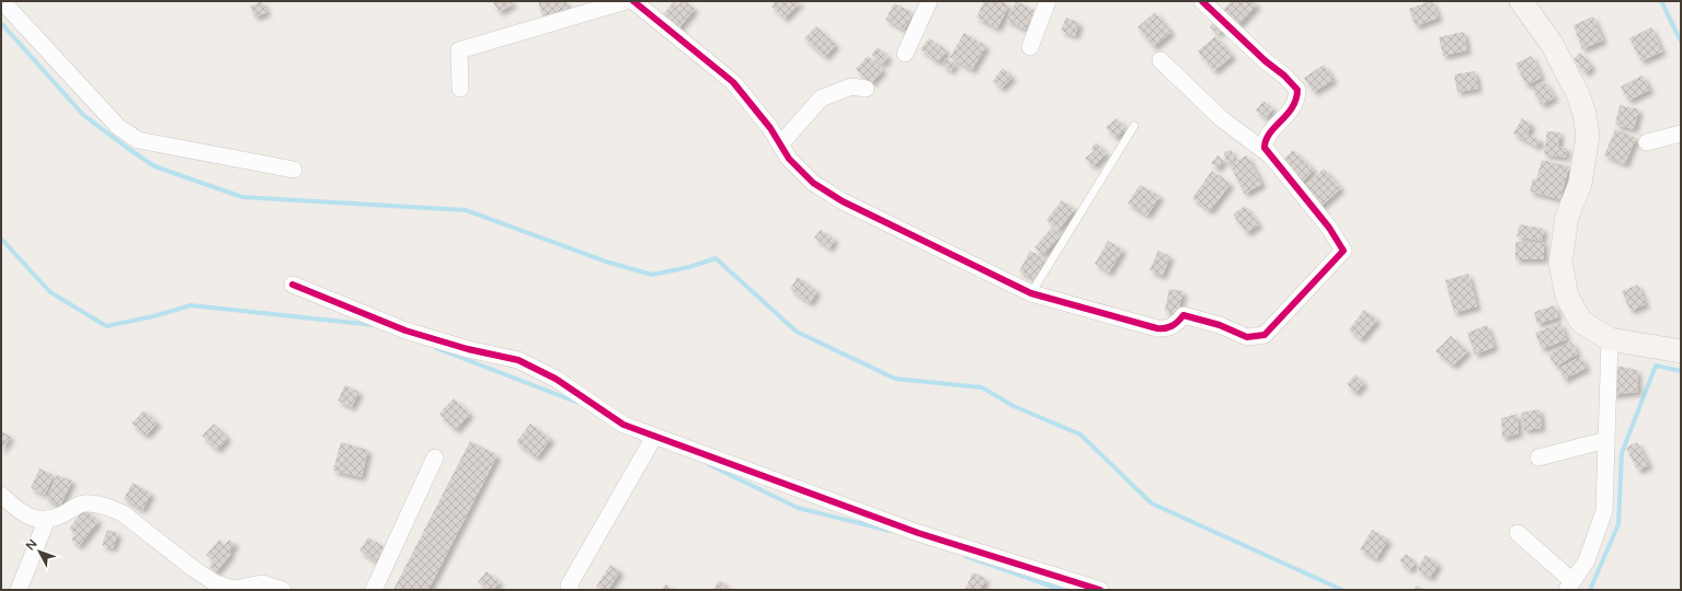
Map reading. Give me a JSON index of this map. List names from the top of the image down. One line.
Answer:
{"north":"top left"}
